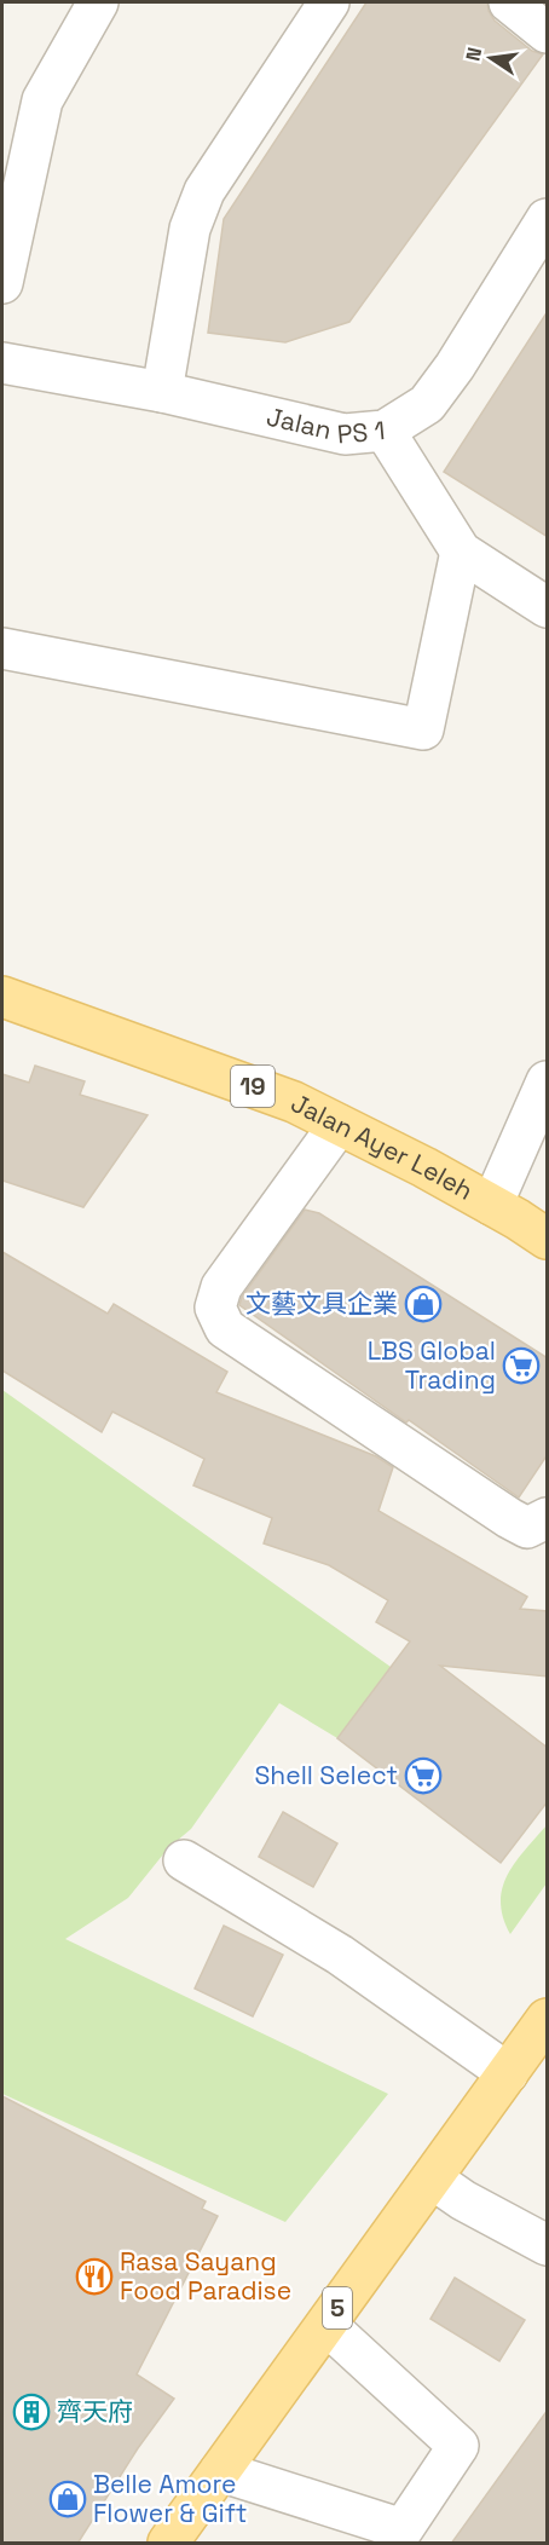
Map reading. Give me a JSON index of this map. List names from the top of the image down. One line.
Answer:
{"streets":{"main road":["19","Jalan Ayer Leleh","5"],"street":["Jalan PS 1"]},"places":{"shop":["文藝文具企業","Belle Amore Flower & Gift"],"supermarket":["LBS Global Trading","Shell Select"],"restaurant":["Rasa Sayang Food Paradise"],"building":["齊天府"]},"north":"left"}
